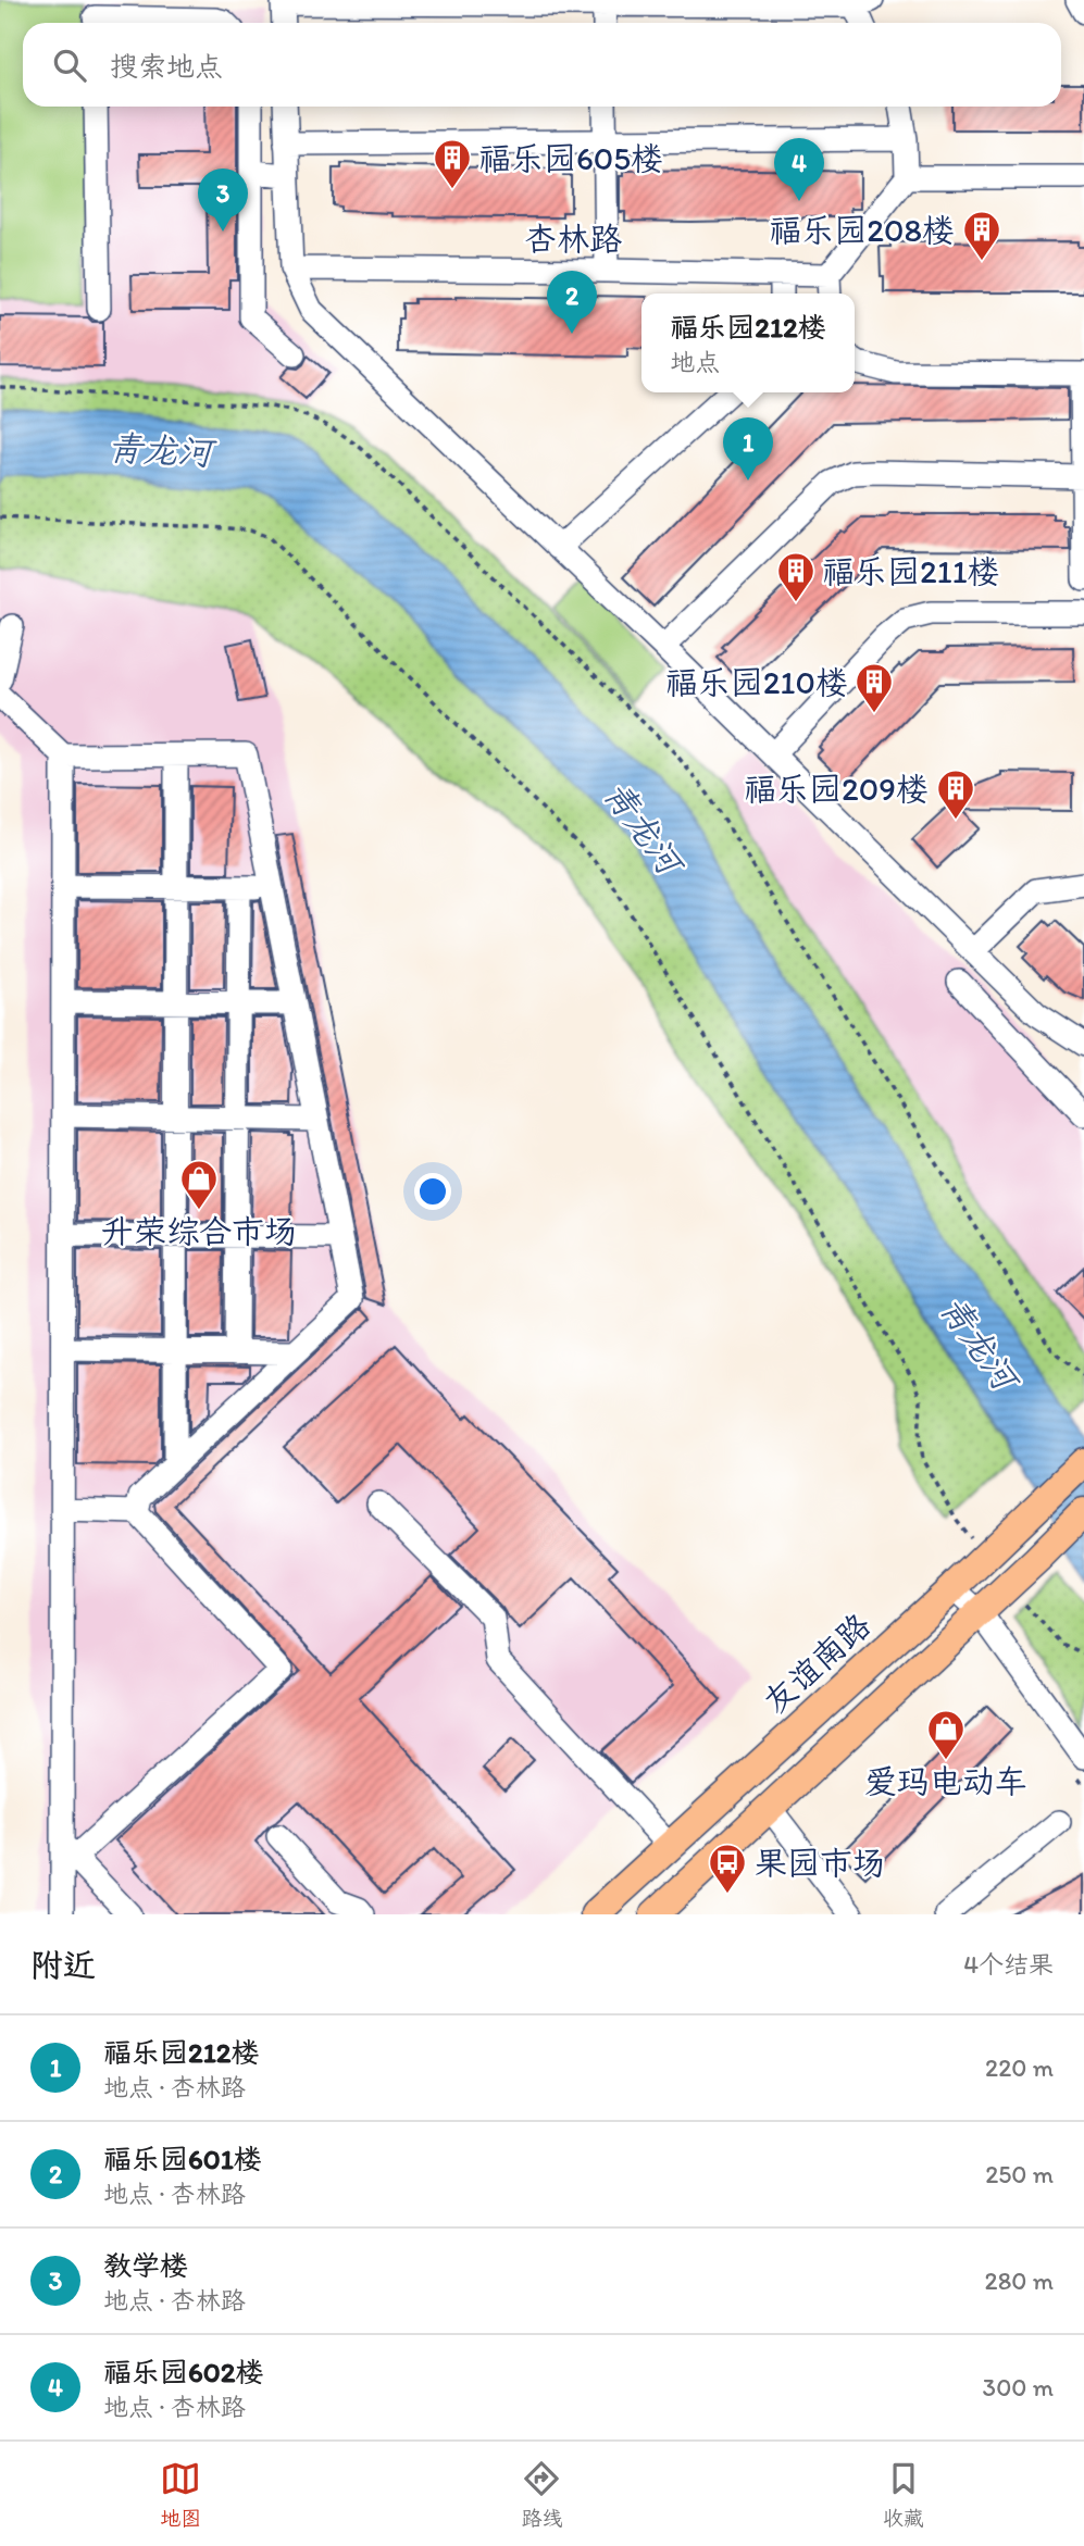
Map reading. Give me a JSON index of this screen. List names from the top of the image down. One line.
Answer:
{"streets":{"main road":["友谊南路"],"street":["杏林路"]},"water":["青龙河"],"places":{"building":["福乐园605楼","福乐园208楼","福乐园211楼","福乐园210楼","福乐园209楼"],"shop":["升荣综合市场","爱玛电动车"],"bus stop":["果园市场"]},"page":{"search":"搜索地点","pins":["4","3","2","1"],"popup":["福乐园212楼","地点"],"heading":["附近","4个结果"],"list":[{"mark":"1","name":"福乐园212楼","note":"地点 · 杏林路","value":"220 m"},{"mark":"2","name":"福乐园601楼","note":"地点 · 杏林路","value":"250 m"},{"mark":"3","name":"教学楼","note":"地点 · 杏林路","value":"280 m"},{"mark":"4","name":"福乐园602楼","note":"地点 · 杏林路","value":"300 m"}],"nav":["地图","路线","收藏"]}}
